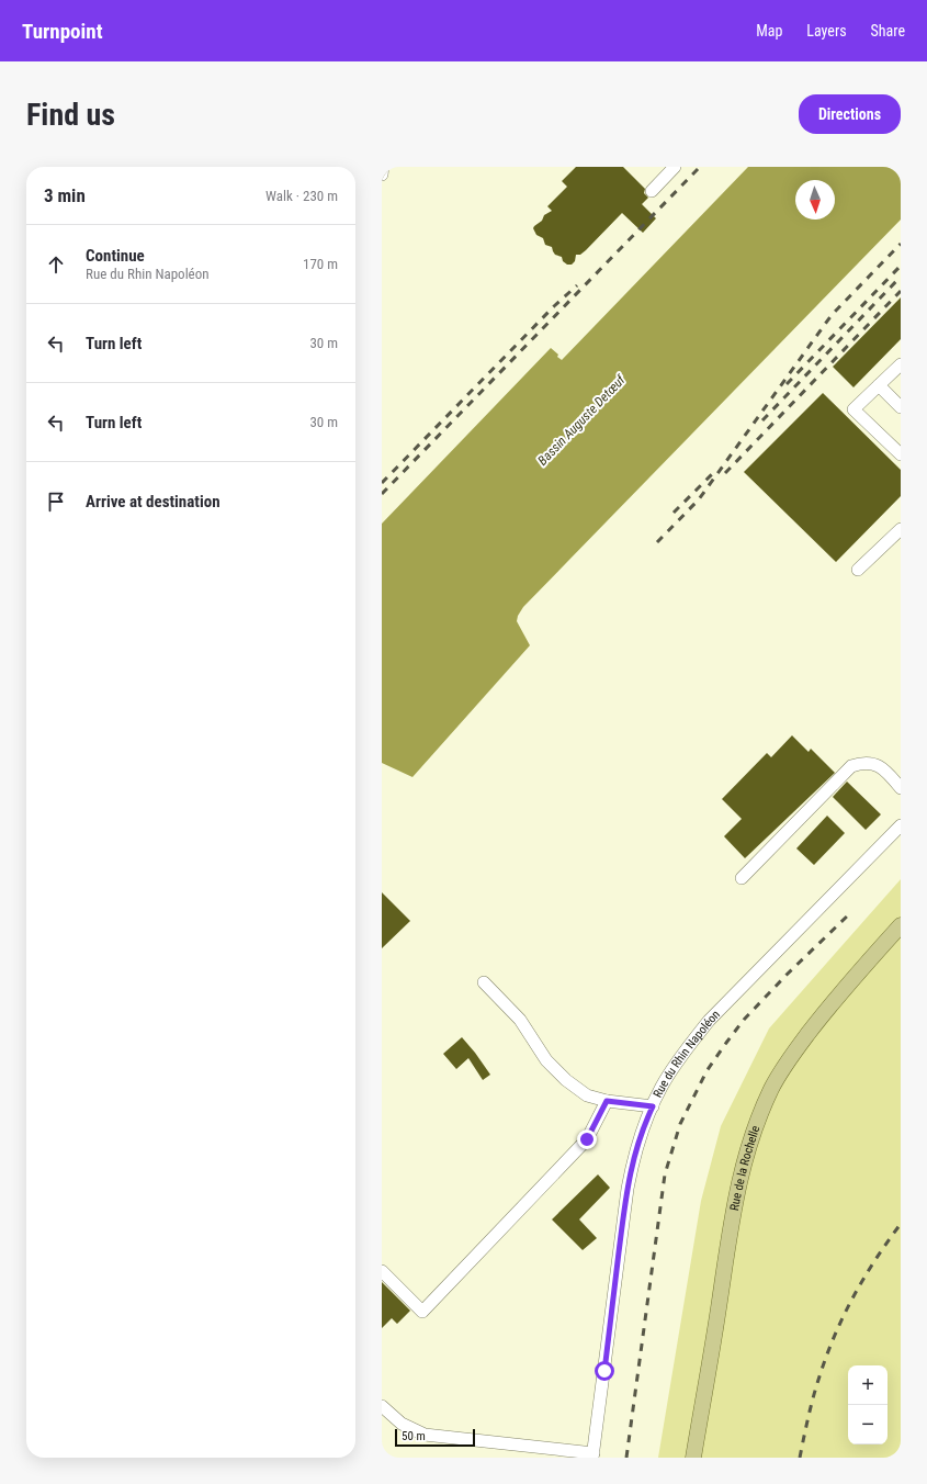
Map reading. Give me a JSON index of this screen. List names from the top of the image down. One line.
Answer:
{"streets":{"main road":["Rue de la Rochelle"],"street":["Rue du Rhin Napoléon"]},"water":["Bassin Auguste Detœuf"],"scale_bar":"50 m","north":"bottom","page":{"header":"Turnpoint","nav":["Map","Layers","Share"],"buttons":"Directions","title":"Find us","heading":["3 min","Walk · 230 m"],"list":[["Continue","Rue du Rhin Napoléon","170 m"],["Turn left","30 m"],["Turn left","30 m"],"Arrive at destination"],"map_buttons":["+","−"],"scale":"50 m"}}
